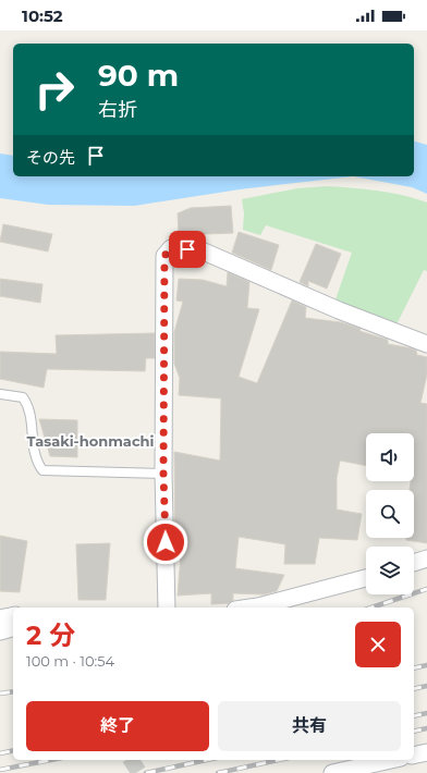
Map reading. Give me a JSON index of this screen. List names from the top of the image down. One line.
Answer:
{"districts":["Tasaki-honmachi"],"page":{"status":"10:52","turn":["90 m","右折"],"then":"その先","heading":["2 分","100 m · 10:54"],"buttons":["終了","共有"]}}
